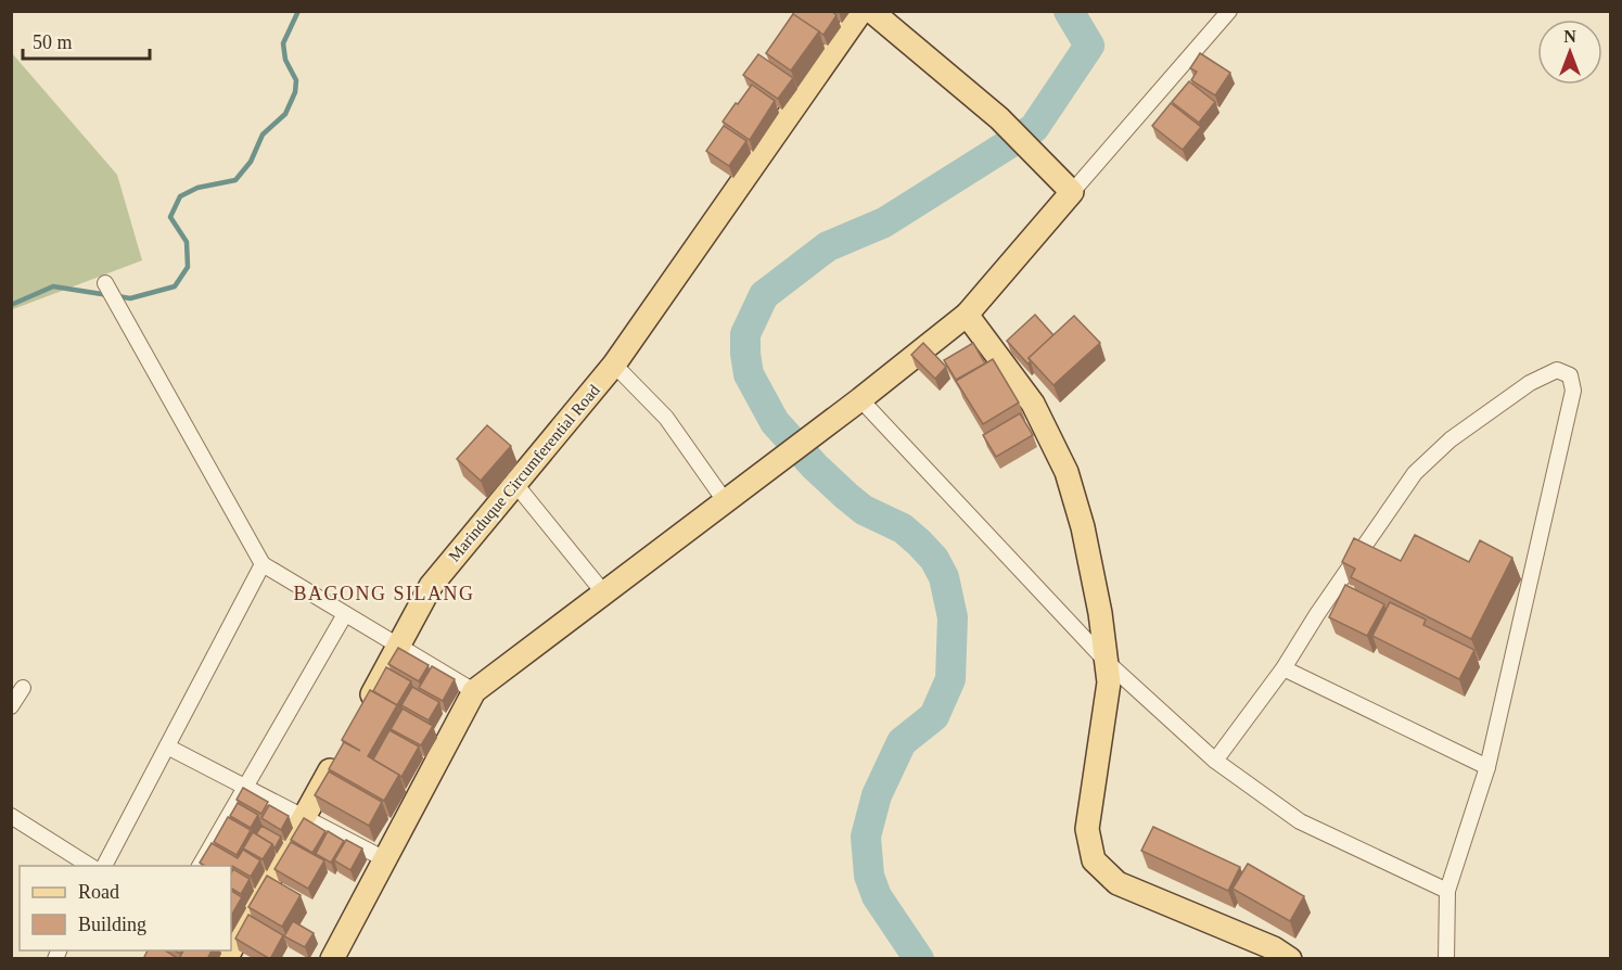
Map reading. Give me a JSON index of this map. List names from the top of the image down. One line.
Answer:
{"streets":{"main road":["Marinduque Circumferential Road"]},"districts":["BAGONG SILANG"],"legend":["Road","Building"],"scale_bar":"50 m","north":"top"}
